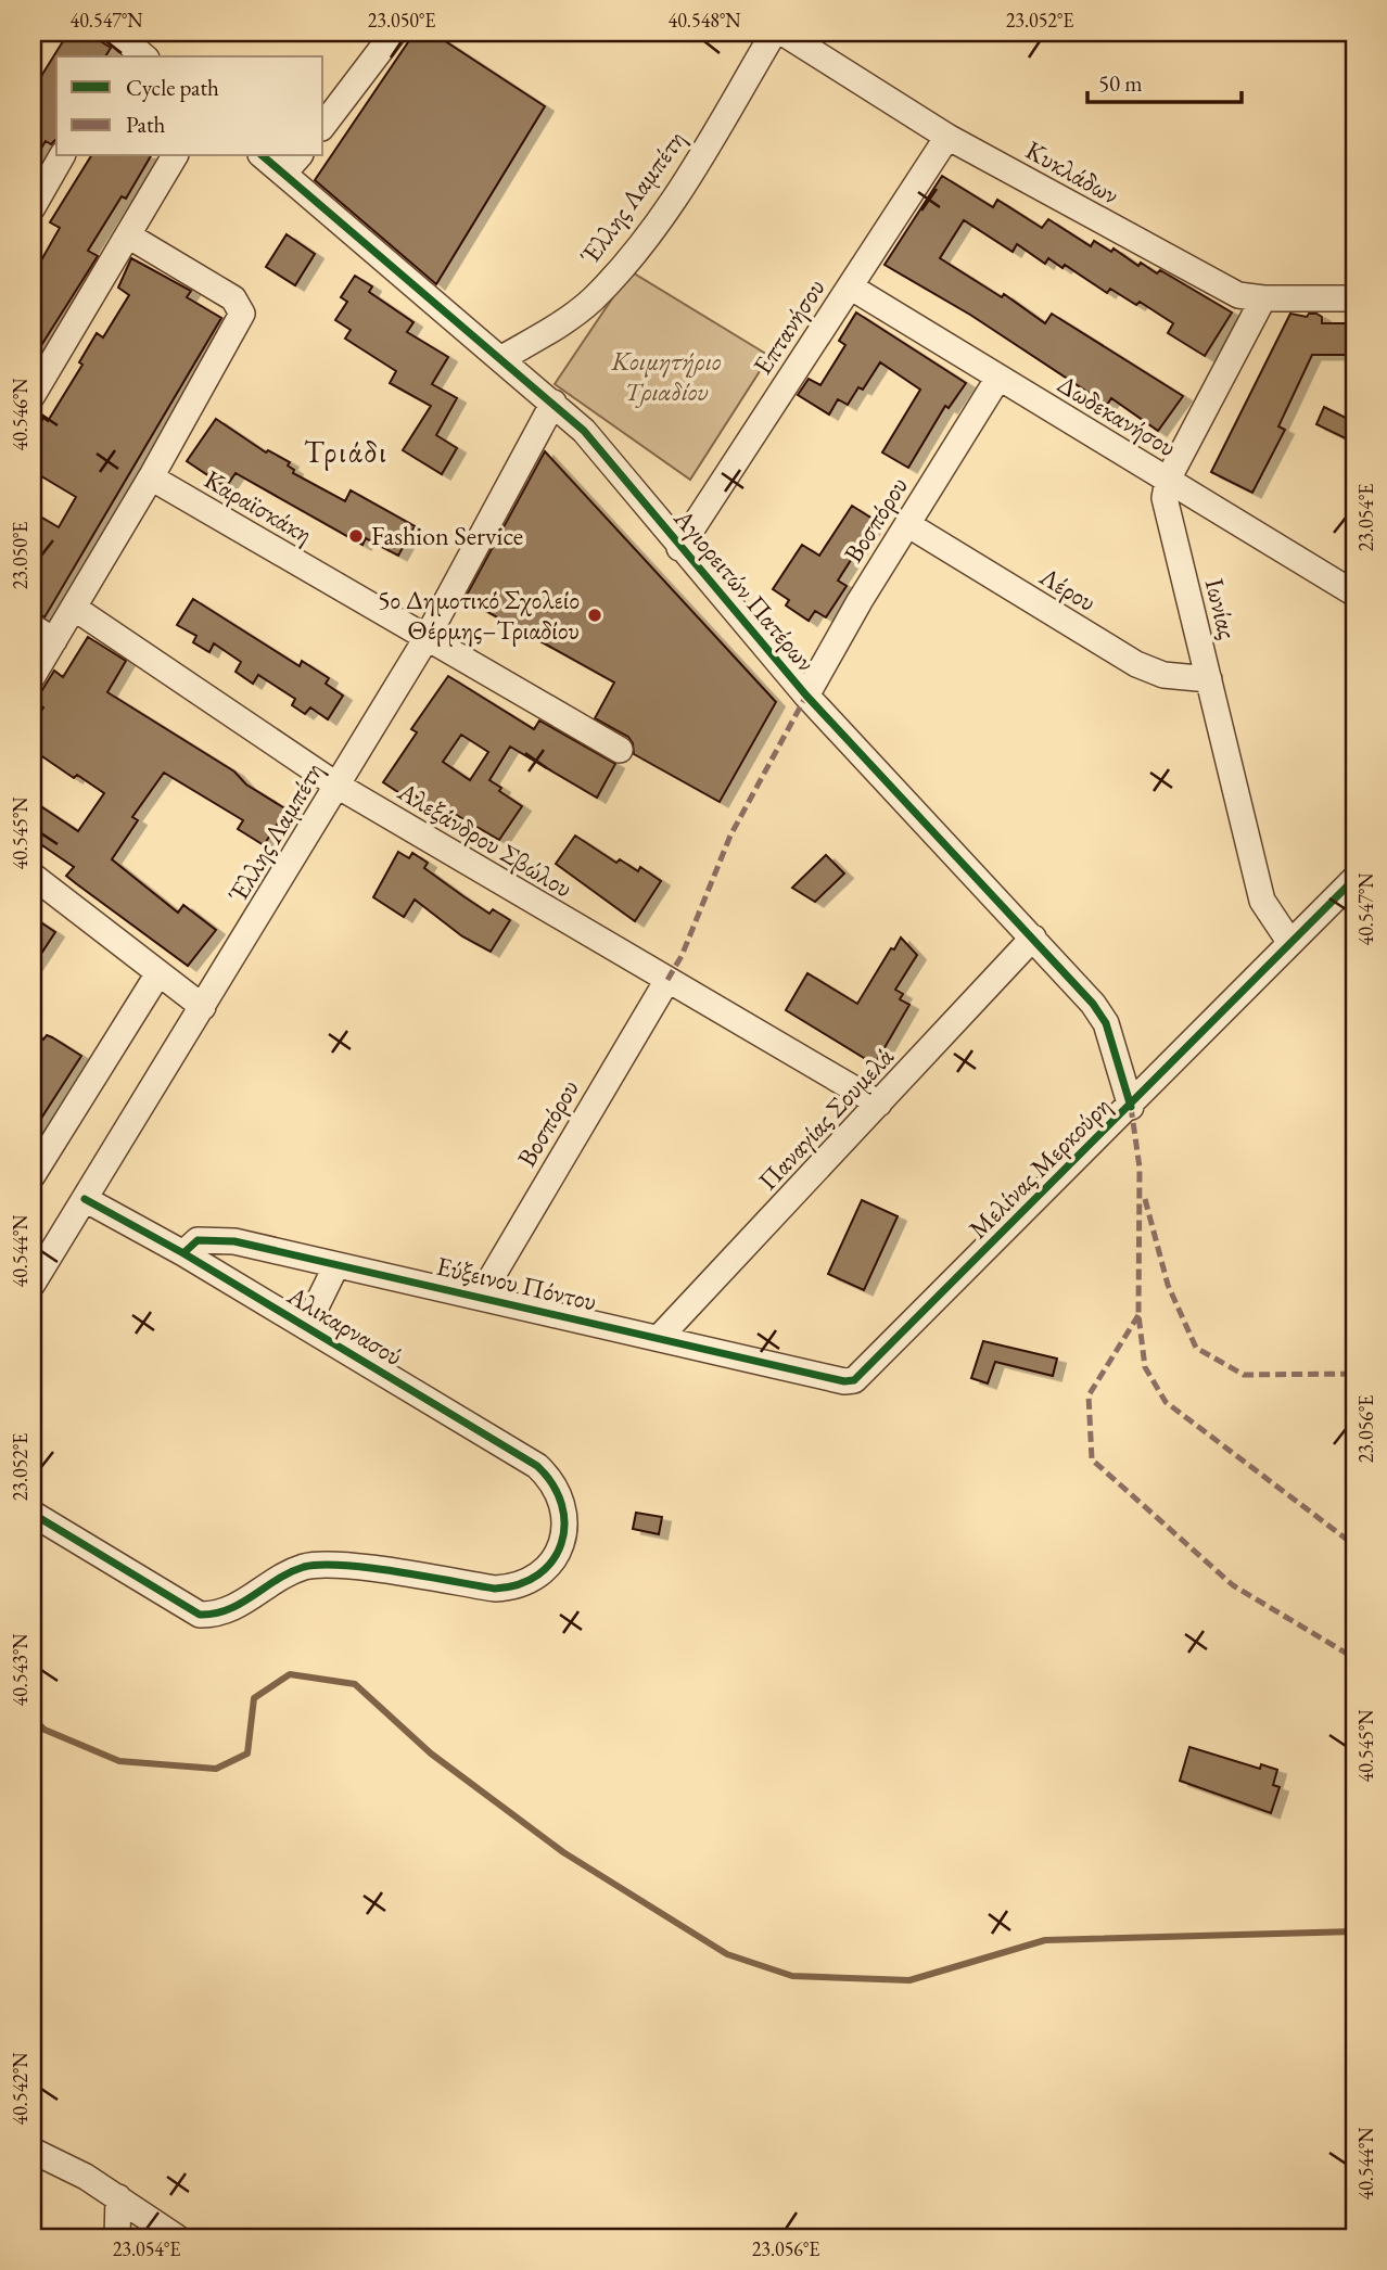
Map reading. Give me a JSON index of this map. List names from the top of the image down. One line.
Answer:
{"streets":{"street":["Κυκλάδων","Έλλης Λαμπέτη","Επτανήσου","Δωδεκανήσου","Καραϊσκάκη","Βοσπόρου","Λέρου","Αγιορειτών Πατέρων","Ιωνίας","Αλεξάνδρου Σβώλου","Παναγίας Σουμελά","Μελίνας Μερκούρη","Εύξεινου Πόντου","Αλικαρνασού"]},"crossings":[["Κυκλάδων","Επτανήσου"],["Κυκλάδων","Ιωνίας"],["Έλλης Λαμπέτη","Καραϊσκάκη"],["Έλλης Λαμπέτη","Αγιορειτών Πατέρων"],["Έλλης Λαμπέτη","Αλεξάνδρου Σβώλου"],["Έλλης Λαμπέτη","Αλικαρνασού"],["Επτανήσου","Δωδεκανήσου"],["Επτανήσου","Αγιορειτών Πατέρων"],["Δωδεκανήσου","Βοσπόρου"],["Δωδεκανήσου","Ιωνίας"],["Βοσπόρου","Λέρου"],["Βοσπόρου","Αγιορειτών Πατέρων"],["Βοσπόρου","Αλεξάνδρου Σβώλου"],["Βοσπόρου","Εύξεινου Πόντου"],["Λέρου","Ιωνίας"],["Αγιορειτών Πατέρων","Παναγίας Σουμελά"],["Αγιορειτών Πατέρων","Μελίνας Μερκούρη"],["Ιωνίας","Μελίνας Μερκούρη"],["Αλεξάνδρου Σβώλου","Παναγίας Σουμελά"],["Παναγίας Σουμελά","Εύξεινου Πόντου"],["Μελίνας Μερκούρη","Εύξεινου Πόντου"],["Εύξεινου Πόντου","Αλικαρνασού"]],"districts":["Τριάδι"],"parks":["Κοιμητήριο Τριαδίου"],"places":["Fashion Service","5ο Δημοτικό Σχολείο Θέρμης–Τριαδίου"],"legend":["Cycle path","Path"],"scale_bar":"50 m","coordinates":["40.547°N","23.050°E","40.548°N","23.052°E","40.546°N","23.054°E","40.545°N","40.544°N","23.056°E","40.543°N","40.542°N"]}
